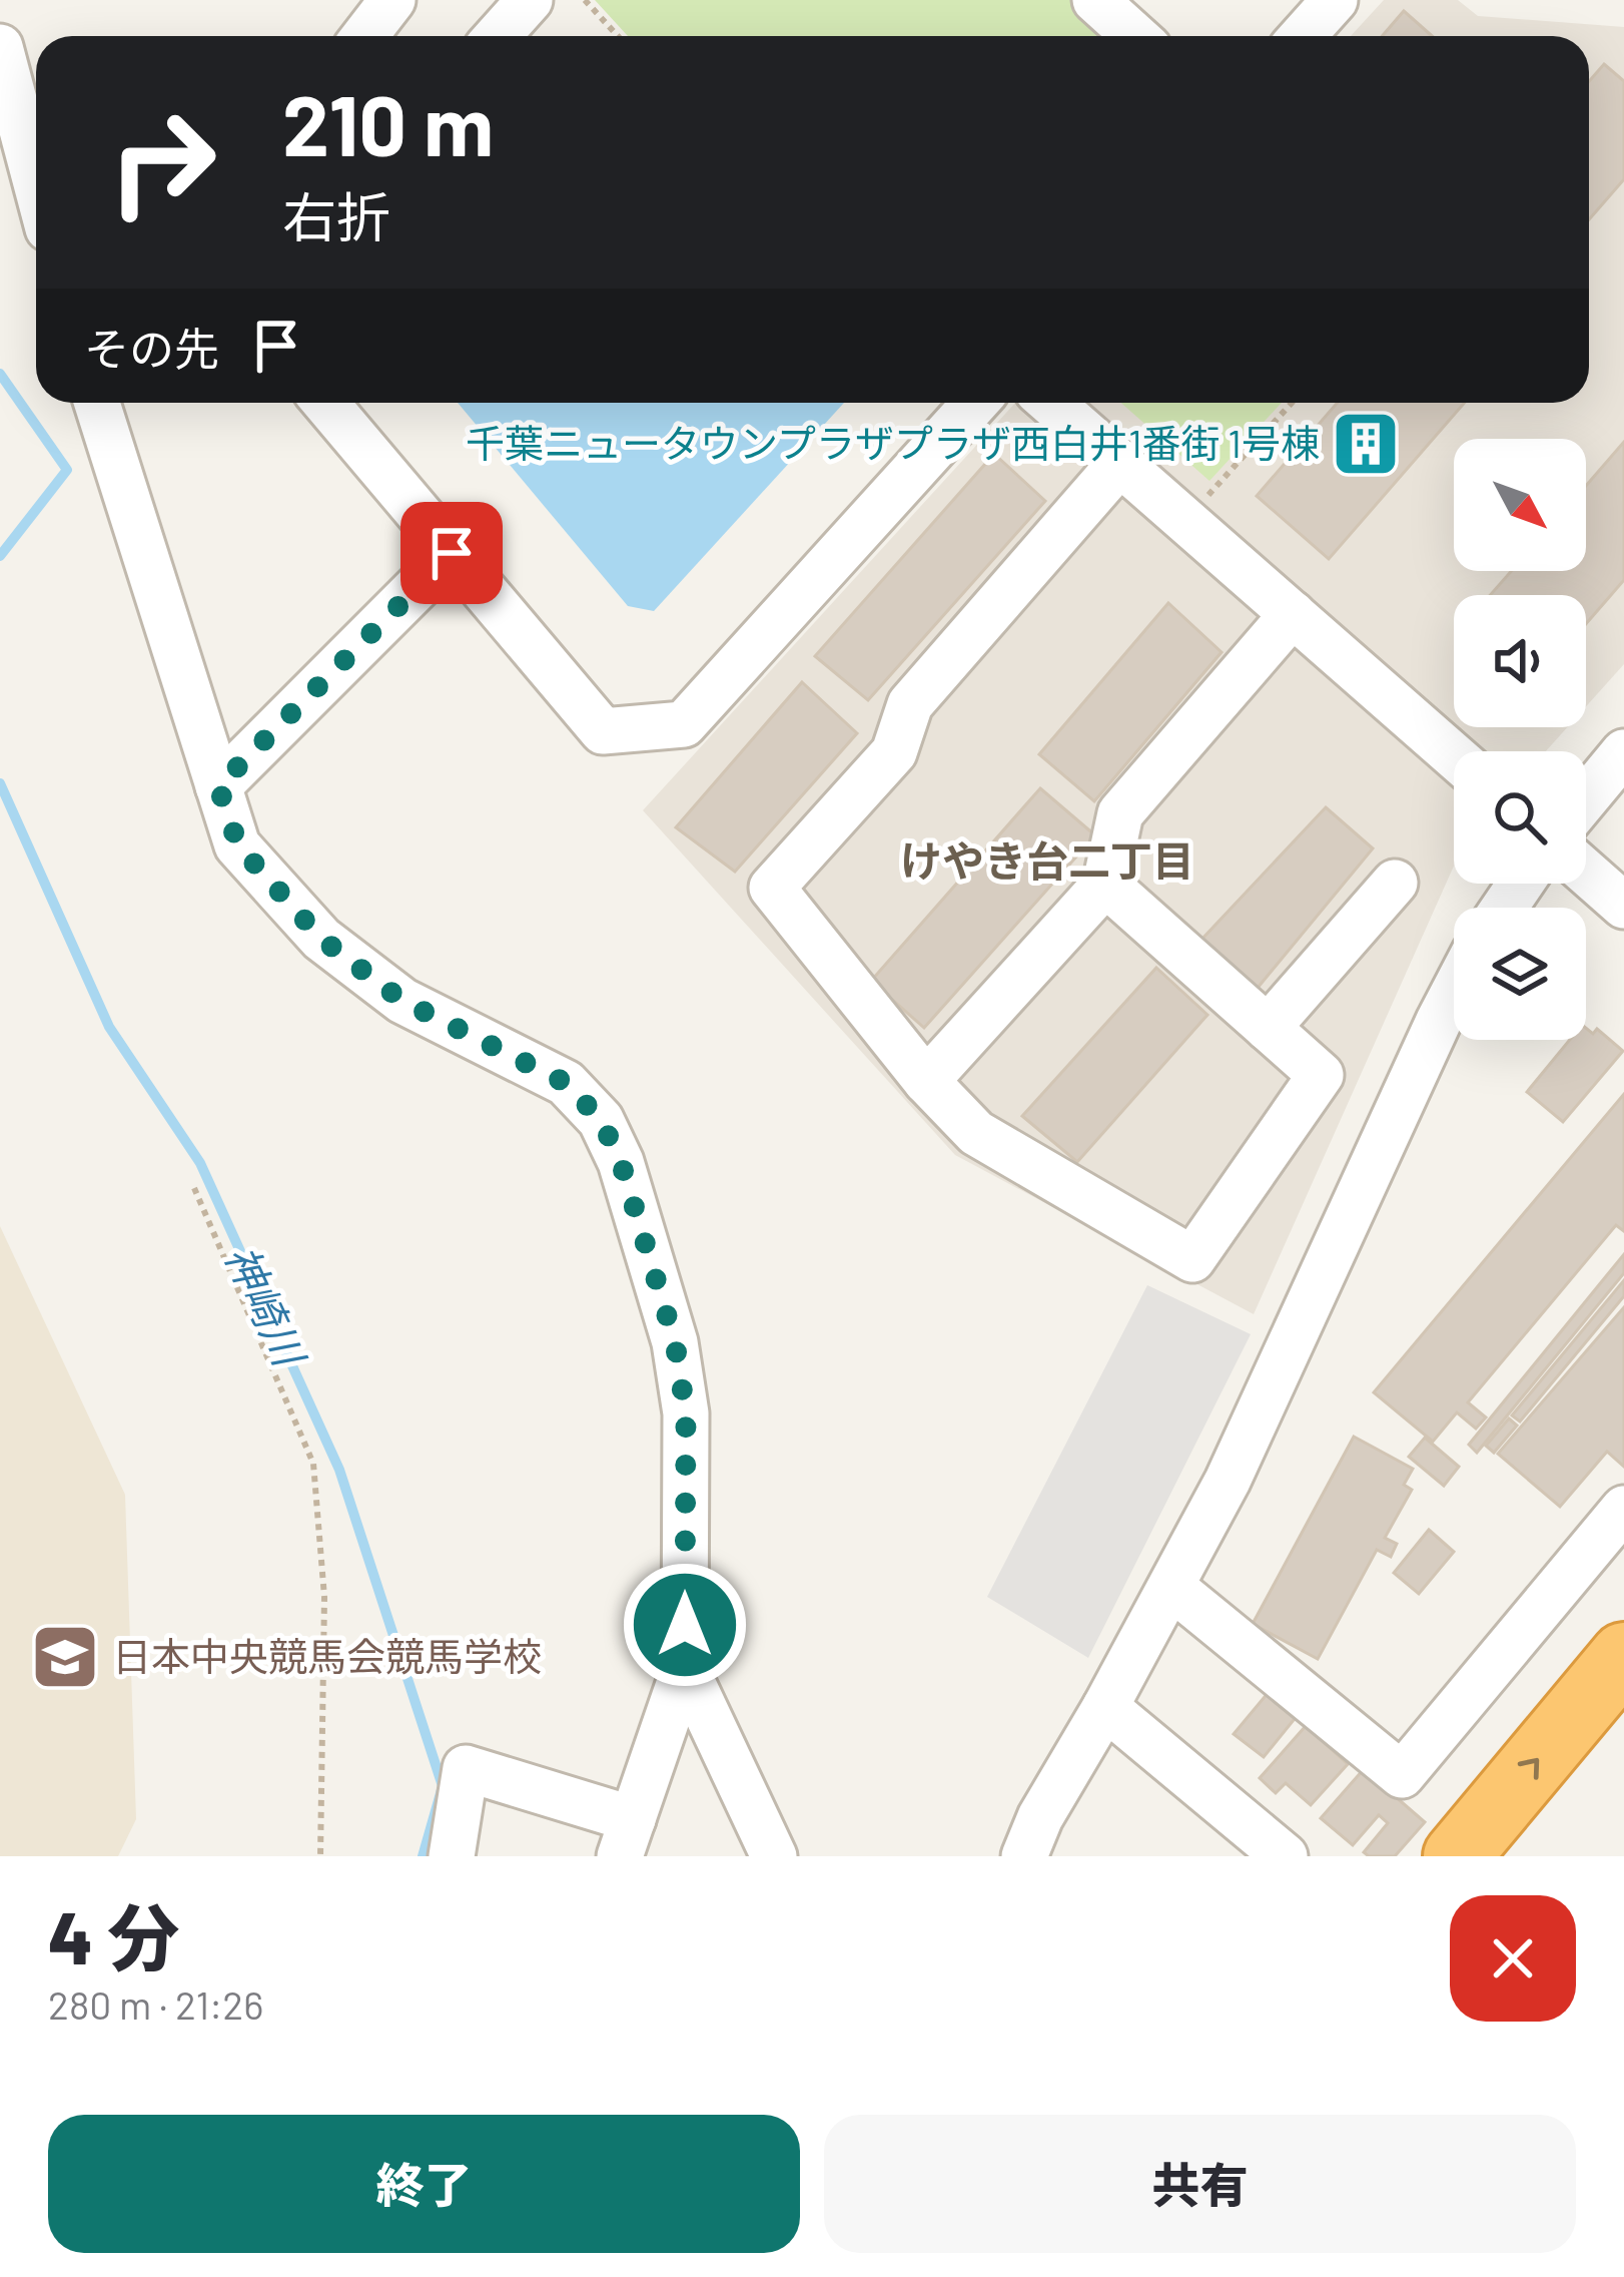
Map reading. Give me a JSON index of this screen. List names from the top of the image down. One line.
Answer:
{"districts":["けやき台二丁目"],"water":["神崎川"],"places":{"building":["千葉ニュータウンプラザプラザ西白井1番街 1号棟"],"school or university":["日本中央競馬会競馬学校"]},"north":"bottom right","page":{"turn":["210 m","右折"],"then":"その先","heading":["4 分","280 m · 21:26"],"buttons":["終了","共有"]}}
